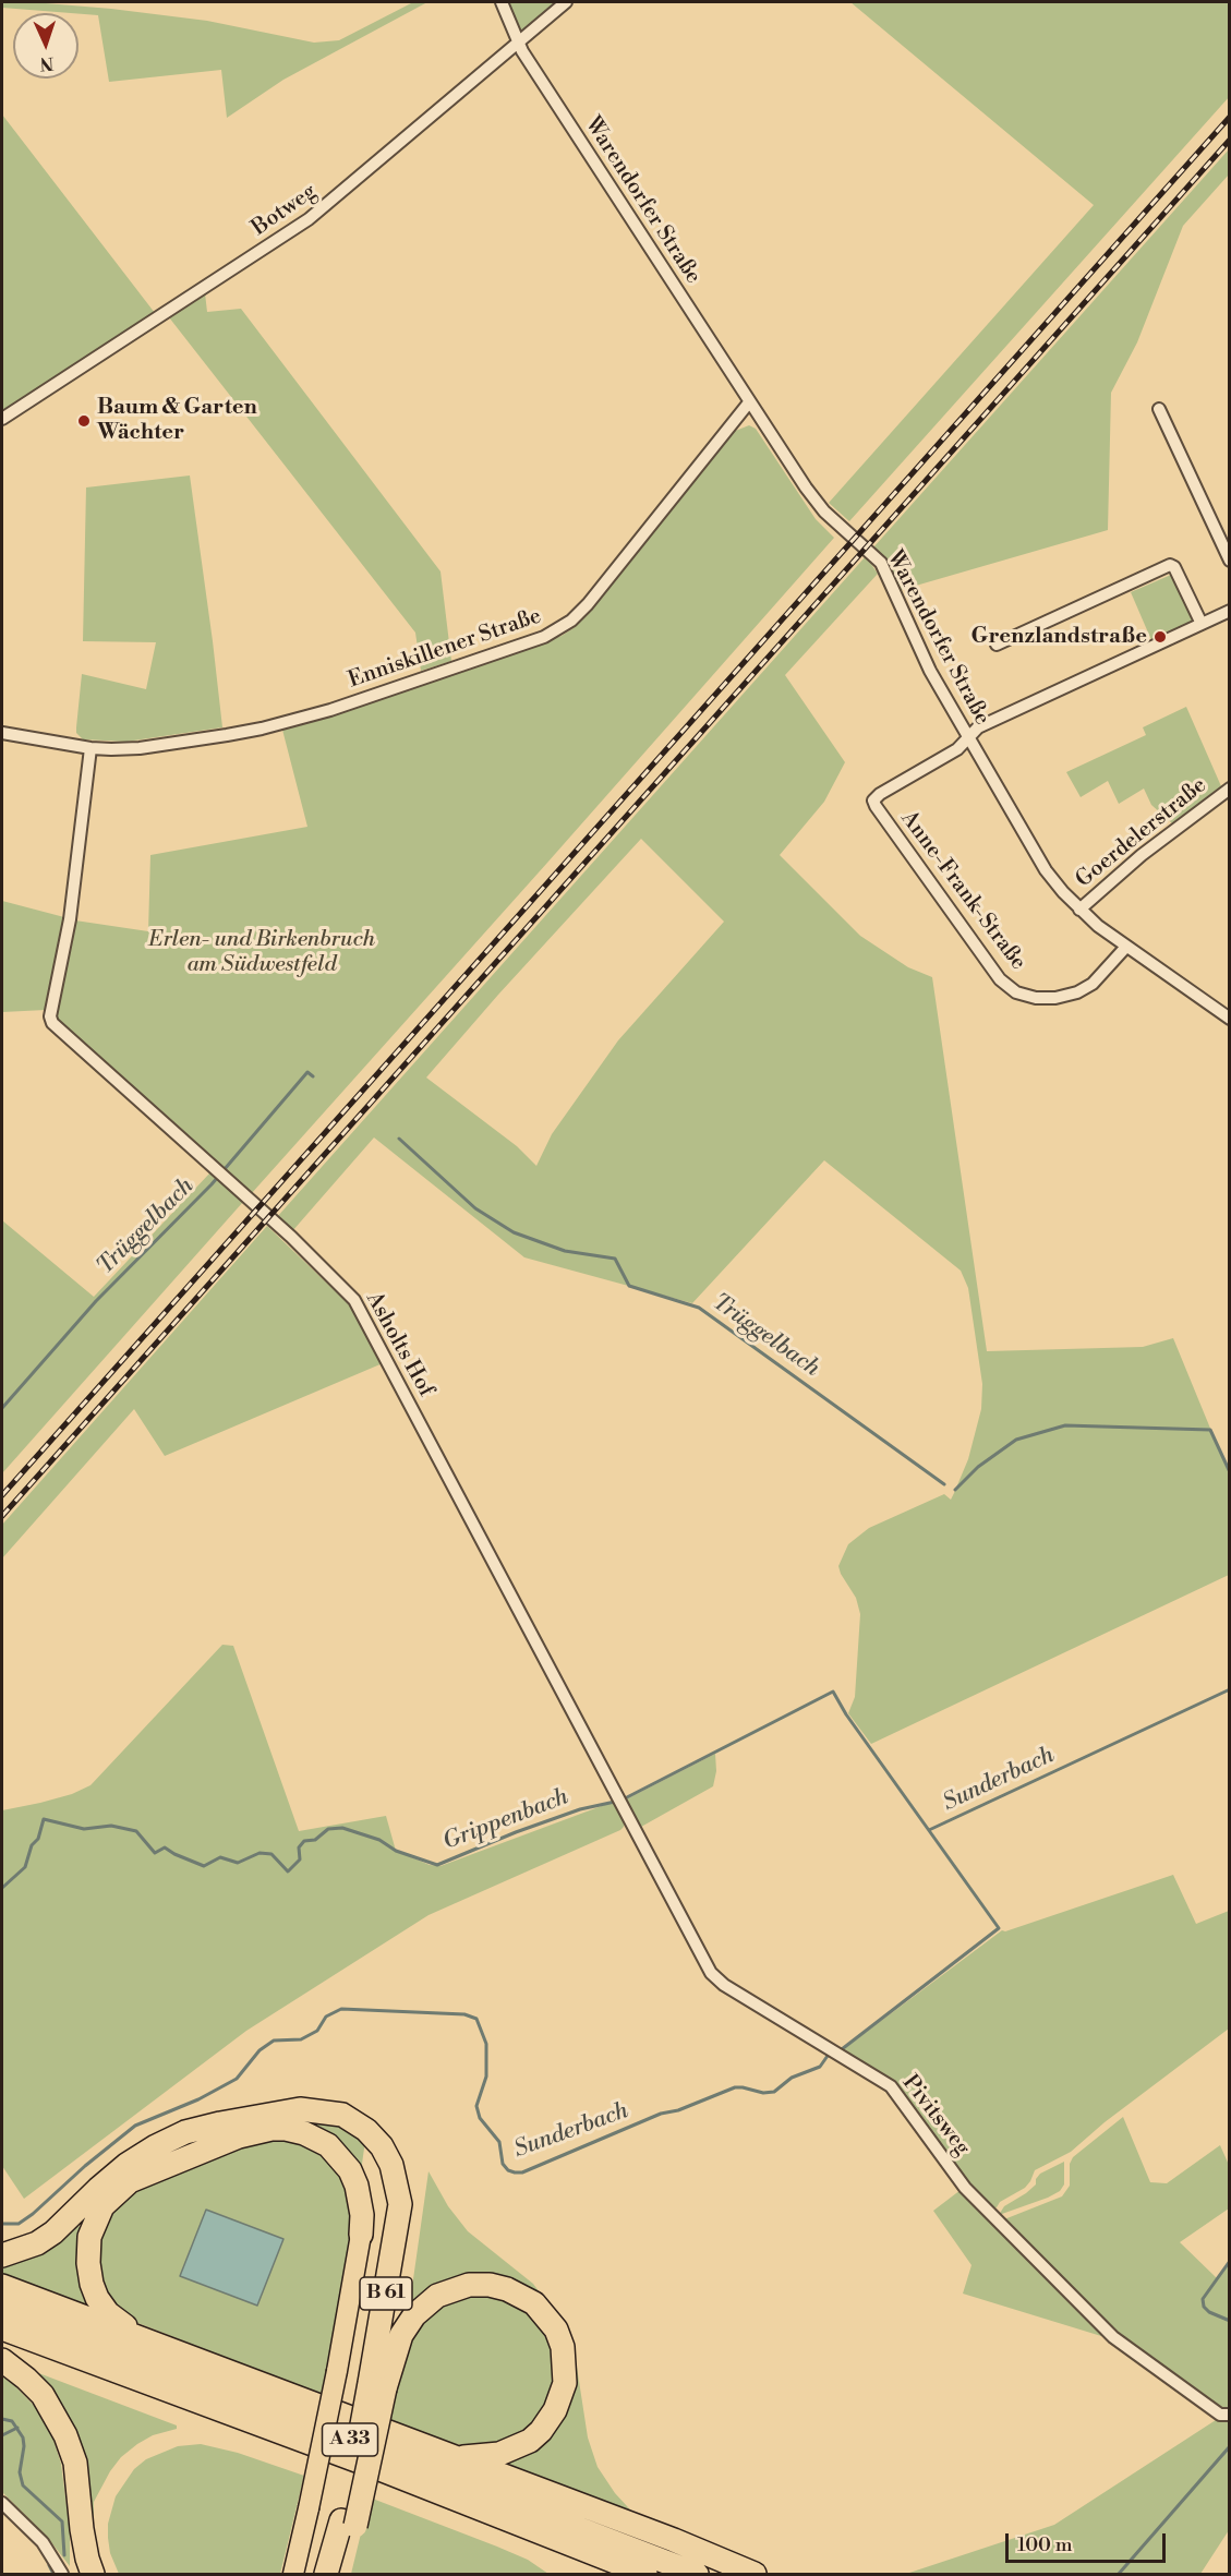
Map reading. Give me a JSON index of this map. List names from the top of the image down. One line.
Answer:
{"streets":{"highway":["B 61","A 33"],"street":["Warendorfer Straße","Botweg","Enniskillener Straße","Goerdelerstraße","Anne-Frank-Straße","Asholts Hof","Pivitsweg"]},"crossings":[["Warendorfer Straße","Botweg"],["Warendorfer Straße","Enniskillener Straße"],["Warendorfer Straße","Goerdelerstraße"],["Warendorfer Straße","Anne-Frank-Straße"],["Enniskillener Straße","Asholts Hof"],["Asholts Hof","Pivitsweg"]],"water":["Trüggelbach","Sunderbach","Grippenbach"],"parks":["Erlen- und Birkenbruch am Südwestfeld"],"places":["Baum & Garten Wächter","Grenzlandstraße"],"scale_bar":"100 m","north":"bottom"}
